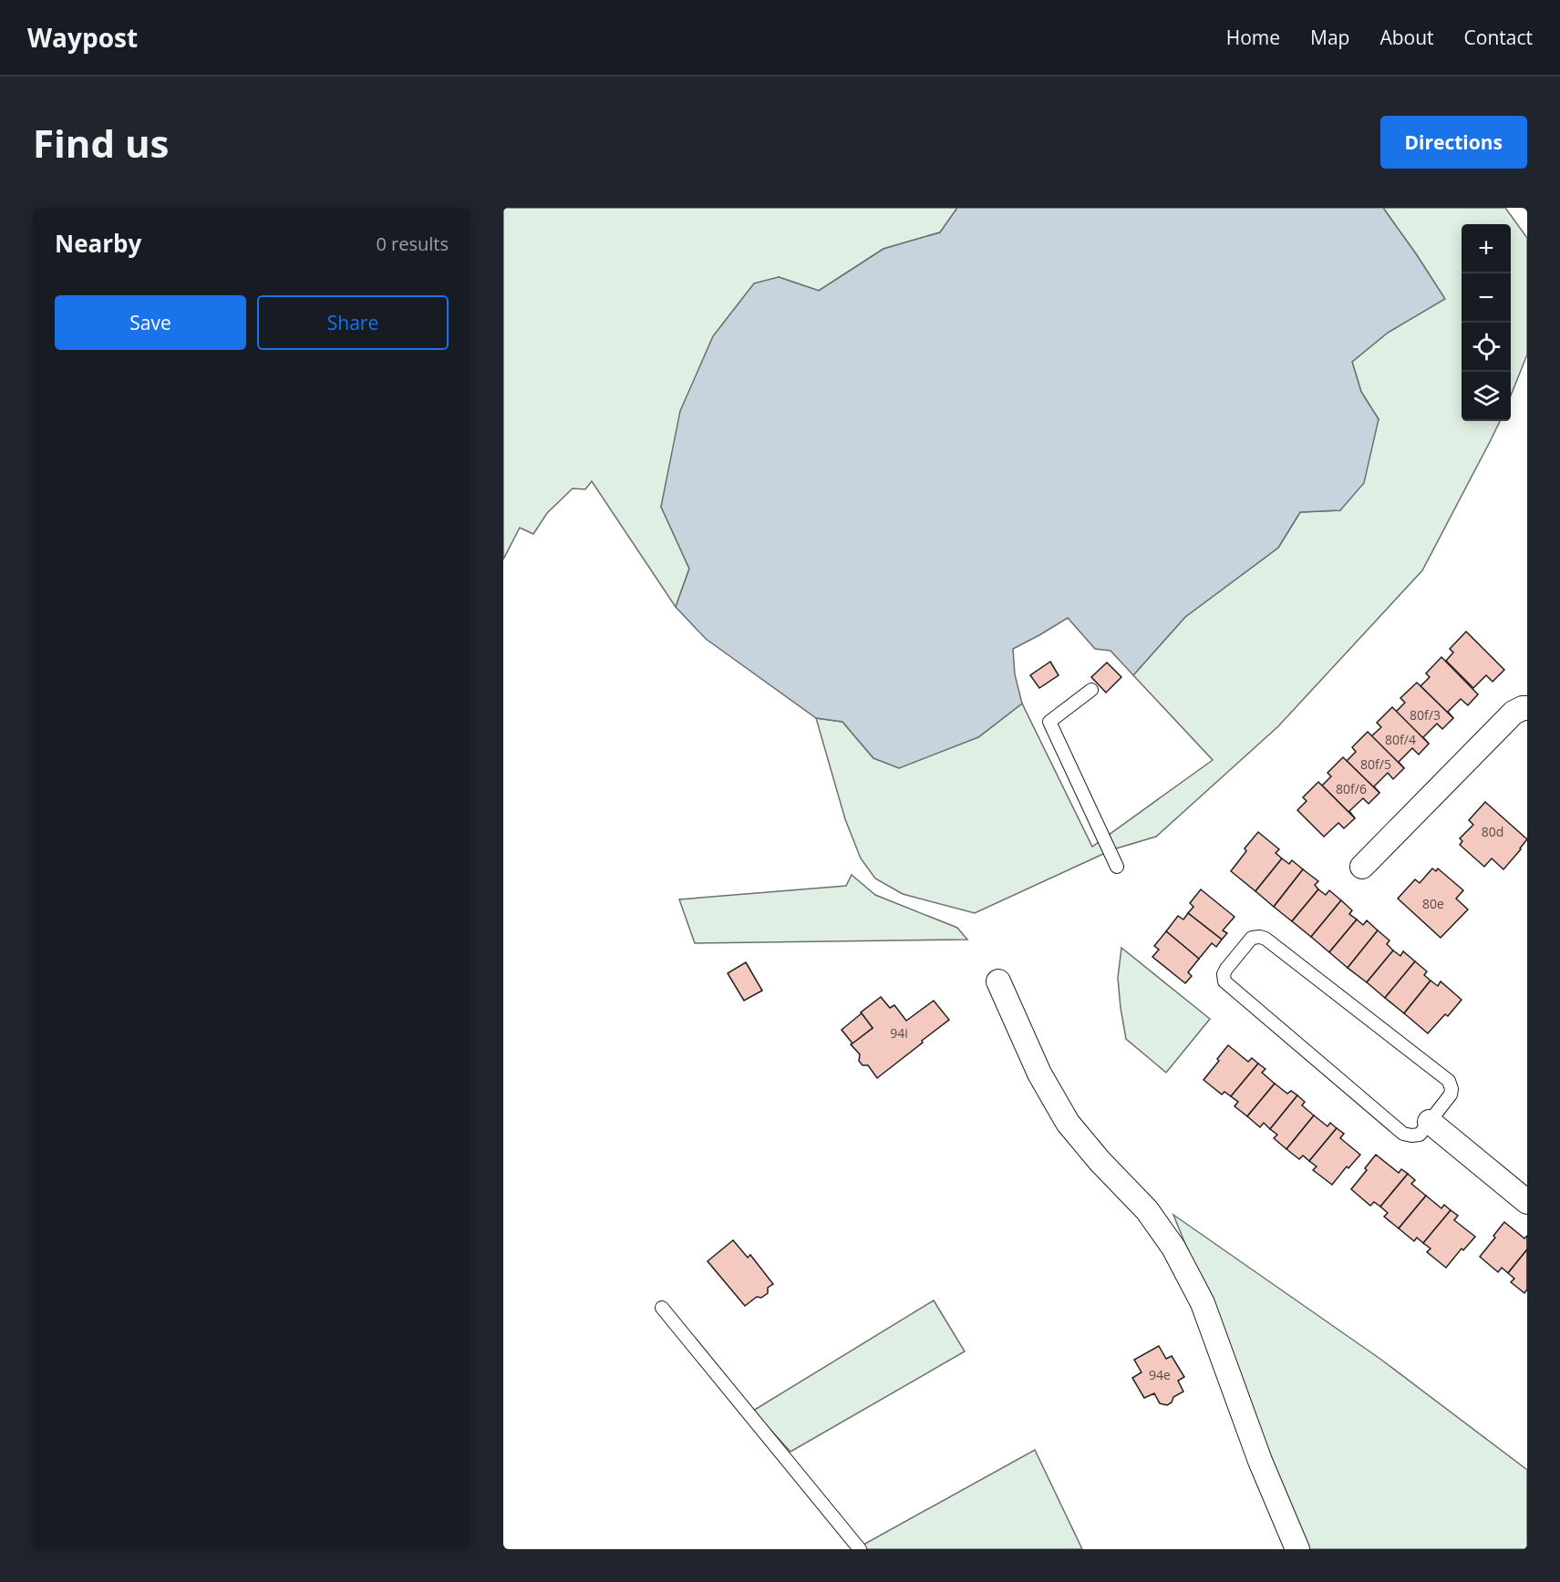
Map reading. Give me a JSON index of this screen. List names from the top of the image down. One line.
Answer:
{"house_numbers":["80f/3","80f/4","80f/5","80f/6","80d","80e","94i","94e"],"page":{"header":"Waypost","nav":["Home","Map","About","Contact"],"buttons":["Directions",["Save","Share"]],"title":"Find us","heading":["Nearby","0 results"],"map_buttons":["+","−"]}}
